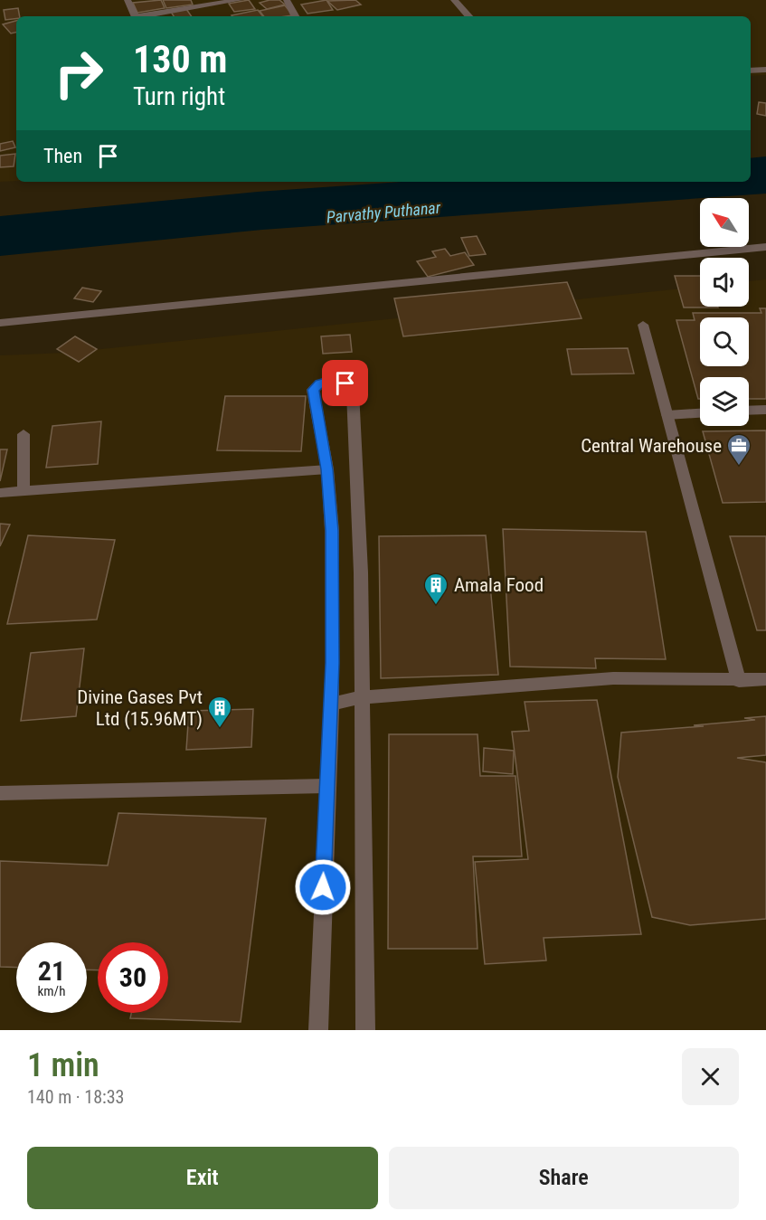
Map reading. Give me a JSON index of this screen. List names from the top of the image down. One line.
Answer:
{"water":["Parvathy Puthanar"],"places":{"office":["Central Warehouse"],"building":["Amala Food","Divine Gases Pvt Ltd (15.96MT)"]},"north":"top left","page":{"turn":["130 m","Turn right"],"then":"Then","speed":"21 km/h","limit":"30","heading":["1 min","140 m · 18:33"],"buttons":["Exit","Share"]}}
